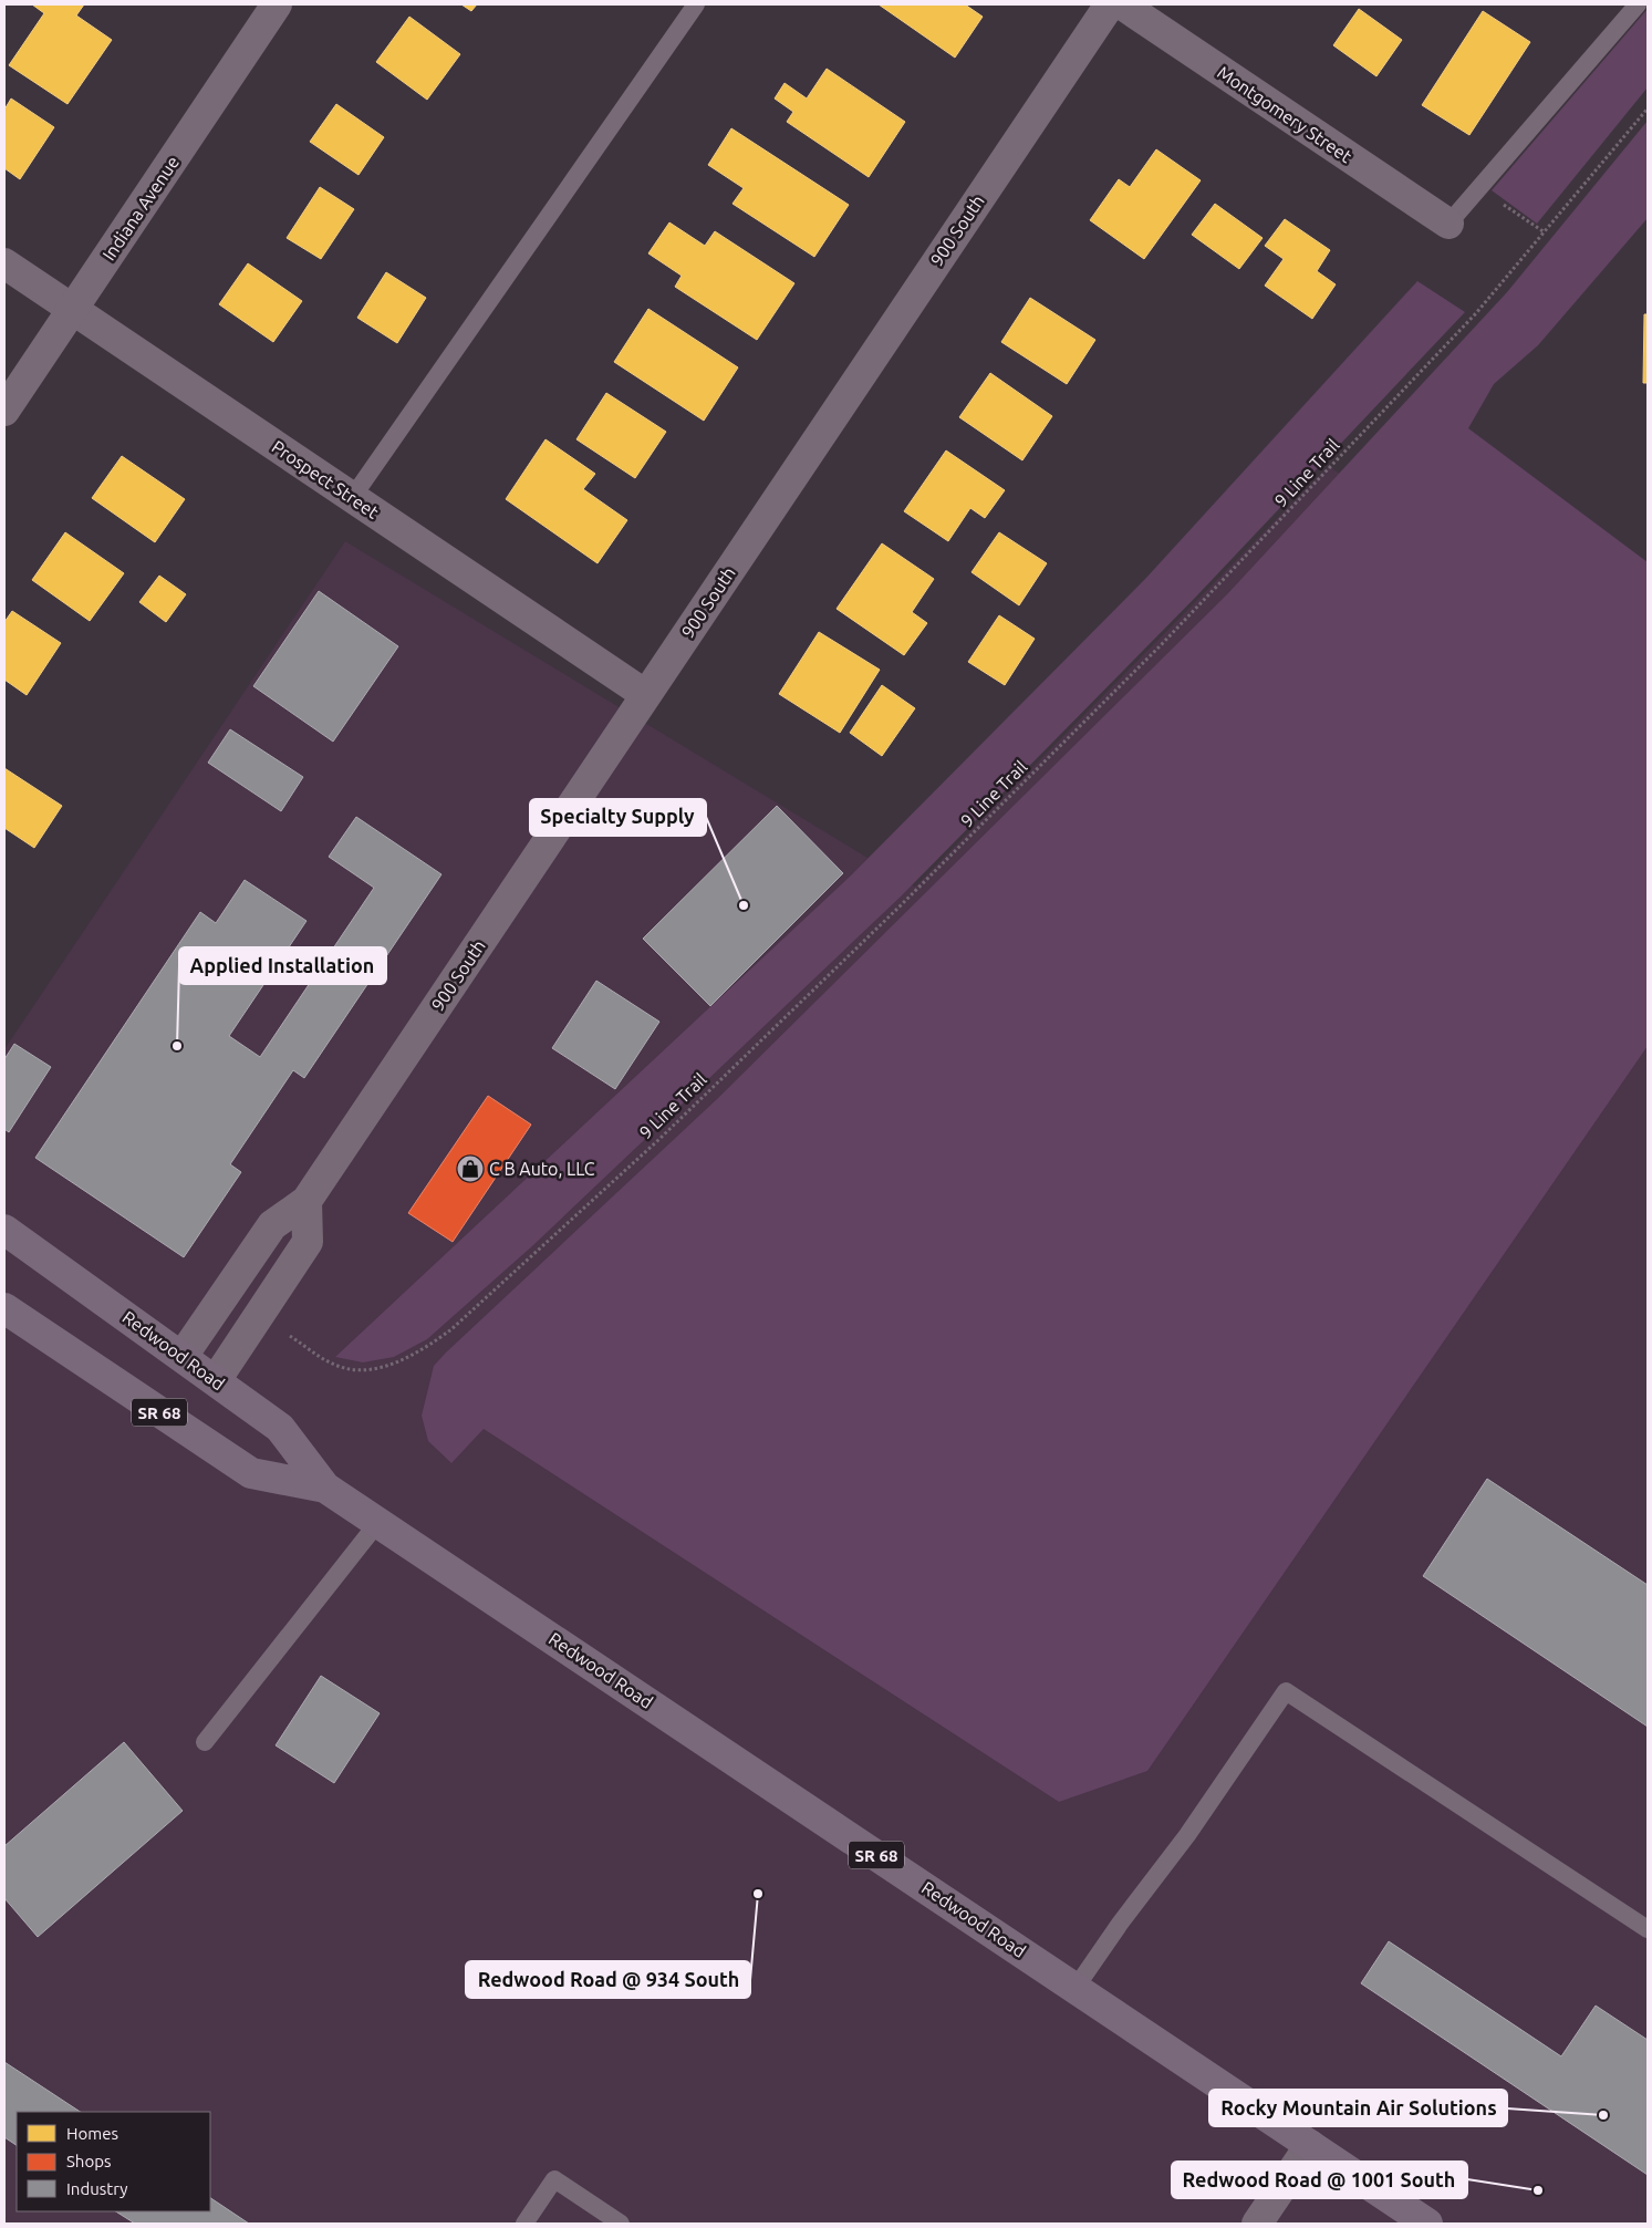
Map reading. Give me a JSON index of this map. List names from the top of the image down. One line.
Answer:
{"streets":{"main road":["Redwood Road","SR 68"],"street":["Montgomery Street","Indiana Avenue","900 South","Prospect Street"],"path":["9 Line Trail"]},"crossings":[["Indiana Avenue","Prospect Street"],["900 South","Prospect Street"],["900 South","Redwood Road"]],"places":{"other":["Specialty Supply","Applied Installation","Redwood Road @ 934 South","Rocky Mountain Air Solutions","Redwood Road @ 1001 South"],"shop":["C B Auto, LLC"]},"legend":["Homes","Shops","Industry"]}
